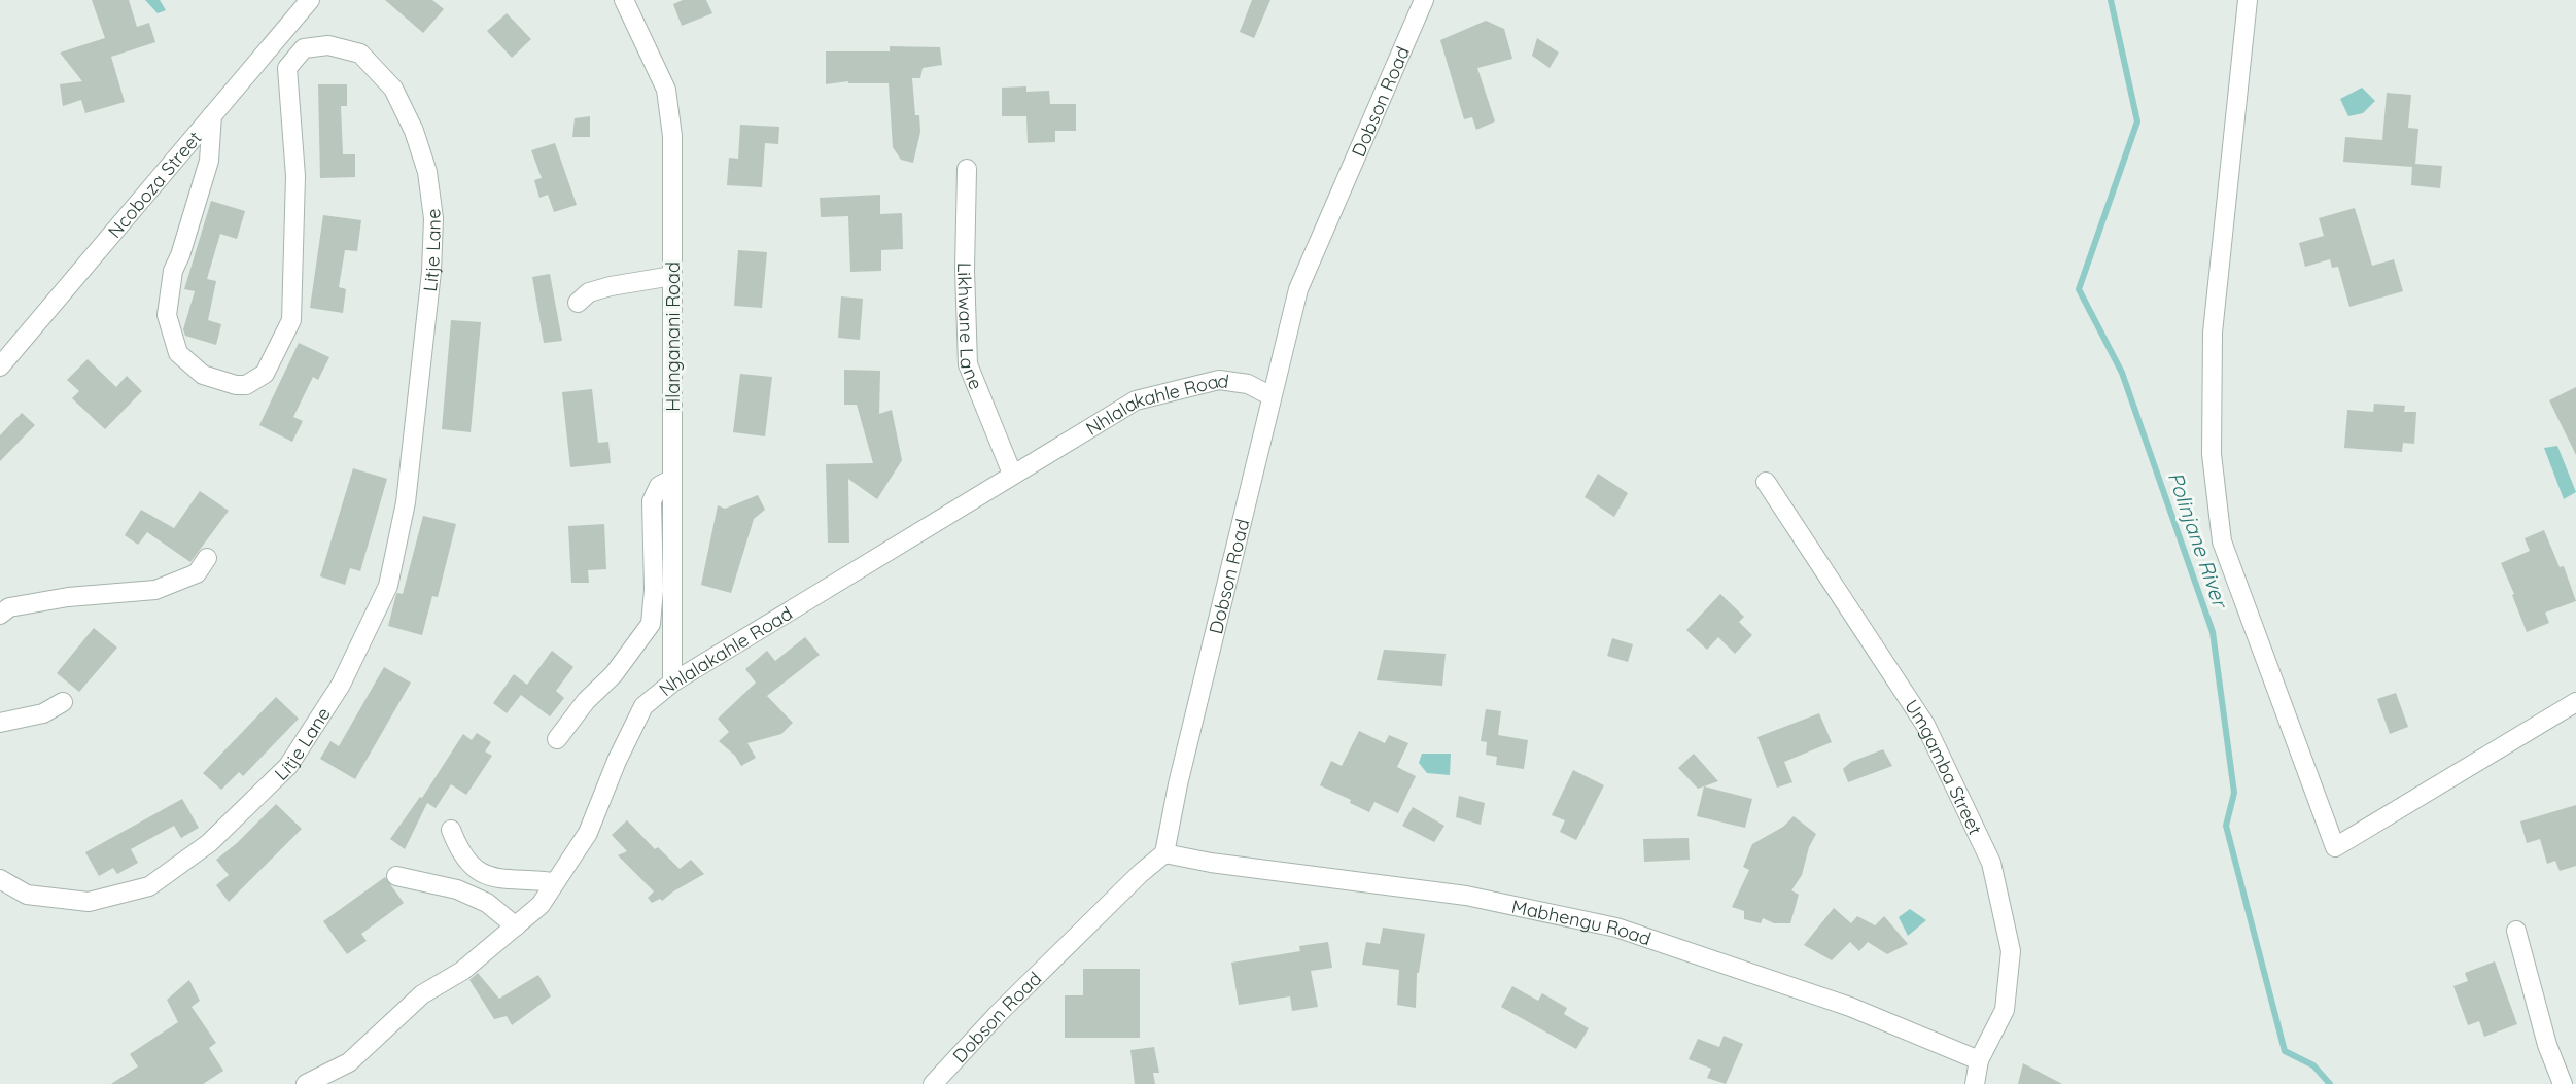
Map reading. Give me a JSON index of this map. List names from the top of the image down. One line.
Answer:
{"streets":{"street":["Dobson Road","Ncoboza Street","Litje Lane","Likhwane Lane","Hlanganani Road","Nhlalakahle Road","Umgamba Street","Mabhengu Road"]},"crossings":[["Dobson Road","Nhlalakahle Road"],["Dobson Road","Mabhengu Road"],["Ncoboza Street","Litje Lane"],["Likhwane Lane","Nhlalakahle Road"],["Hlanganani Road","Nhlalakahle Road"],["Umgamba Street","Mabhengu Road"]],"water":["Polinjane River"]}
